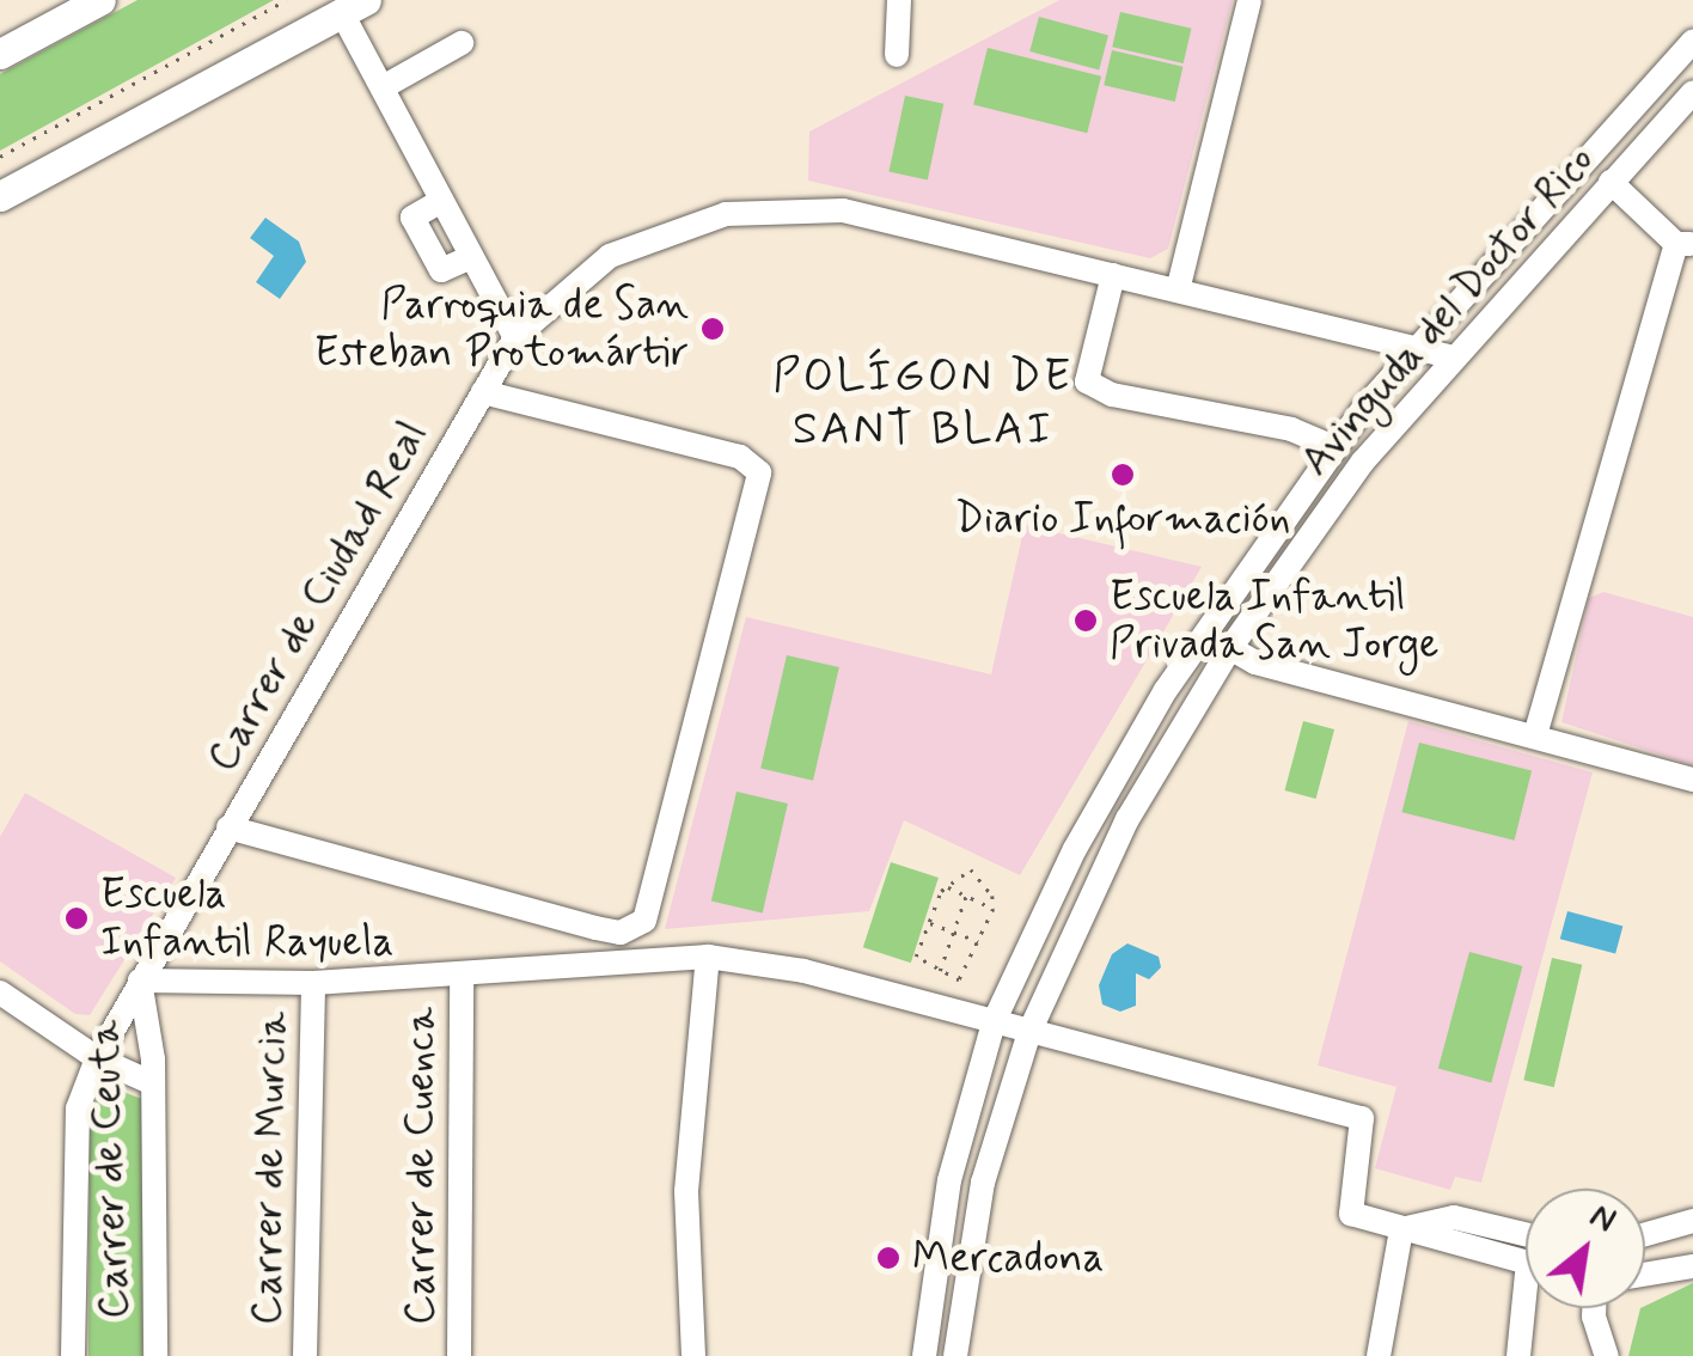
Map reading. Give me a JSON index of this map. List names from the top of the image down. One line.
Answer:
{"streets":{"street":["Avinguda del Doctor Rico","Carrer de Ciudad Real","Carrer de Cuenca","Carrer de Murcia","Carrer de Ceuta"]},"crossings":[["Avinguda del Doctor Rico","Carrer de Ciudad Real"],["Carrer de Ciudad Real","Carrer de Ceuta"]],"districts":["POLÍGON DE SANT BLAI"],"places":["Parroquia de San Esteban Protomártir","Diario Información","Escuela Infantil Privada San Jorge","Escuela Infantil Rayuela","Mercadona"],"north":"top right"}
